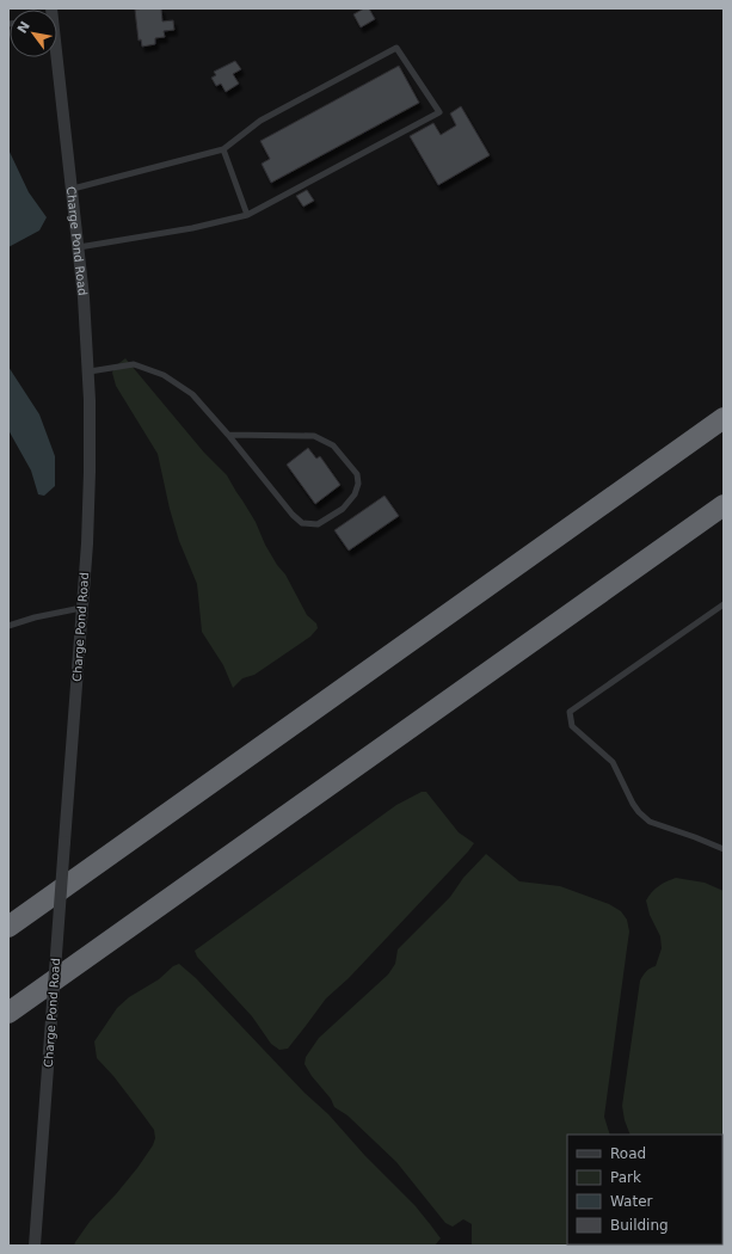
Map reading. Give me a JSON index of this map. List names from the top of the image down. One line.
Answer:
{"streets":{"street":["Charge Pond Road"]},"legend":["Road","Park","Water","Building"],"north":"top left"}
